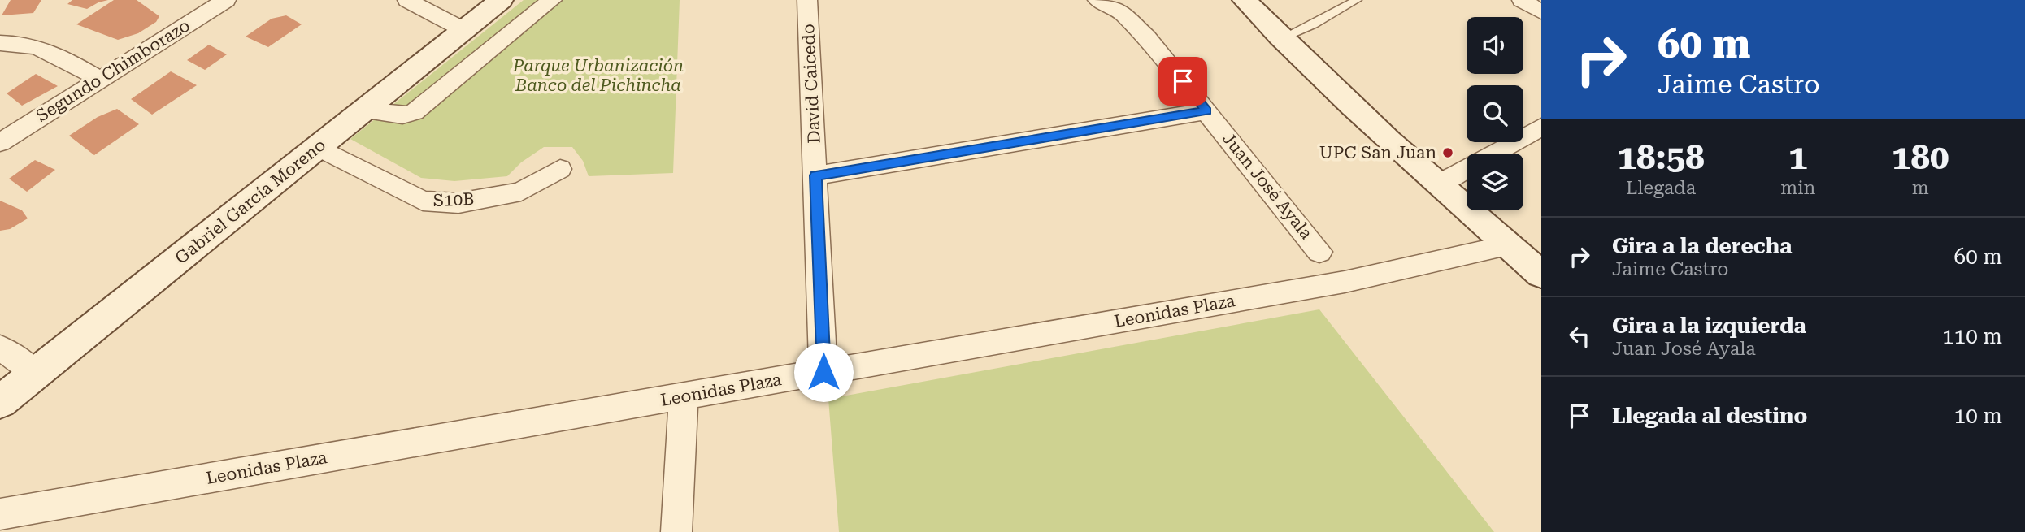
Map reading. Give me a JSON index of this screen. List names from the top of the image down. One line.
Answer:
{"streets":{"street":["Segundo Chimborazo","David Caicedo","Juan José Ayala","S10B","Gabriel García Moreno","Leonidas Plaza"]},"crossings":[["David Caicedo","Leonidas Plaza"],["S10B","Gabriel García Moreno"]],"parks":["Parque Urbanización Banco del Pichincha"],"places":["UPC San Juan"],"page":{"turn":["60 m","Jaime Castro"],"eta":["18:58","Llegada","1","min","180","m"],"list":[{"name":"Gira a la derecha","note":"Jaime Castro","value":"60 m"},{"name":"Gira a la izquierda","note":"Juan José Ayala","value":"110 m"},{"name":"Llegada al destino","value":"10 m"}]}}
